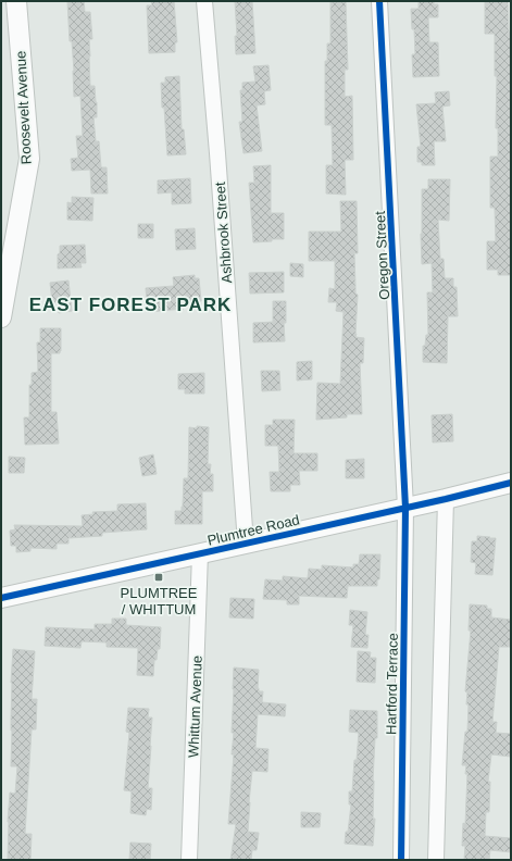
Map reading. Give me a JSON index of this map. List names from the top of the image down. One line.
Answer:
{"streets":{"street":["Roosevelt Avenue","Ashbrook Street","Oregon Street","Plumtree Road","Hartford Terrace","Whittum Avenue"]},"crossings":[["Ashbrook Street","Plumtree Road"],["Oregon Street","Plumtree Road"],["Oregon Street","Hartford Terrace"],["Plumtree Road","Hartford Terrace"],["Plumtree Road","Whittum Avenue"]],"districts":["EAST FOREST PARK"],"places":{"transit":["PLUMTREE / WHITTUM"]}}
